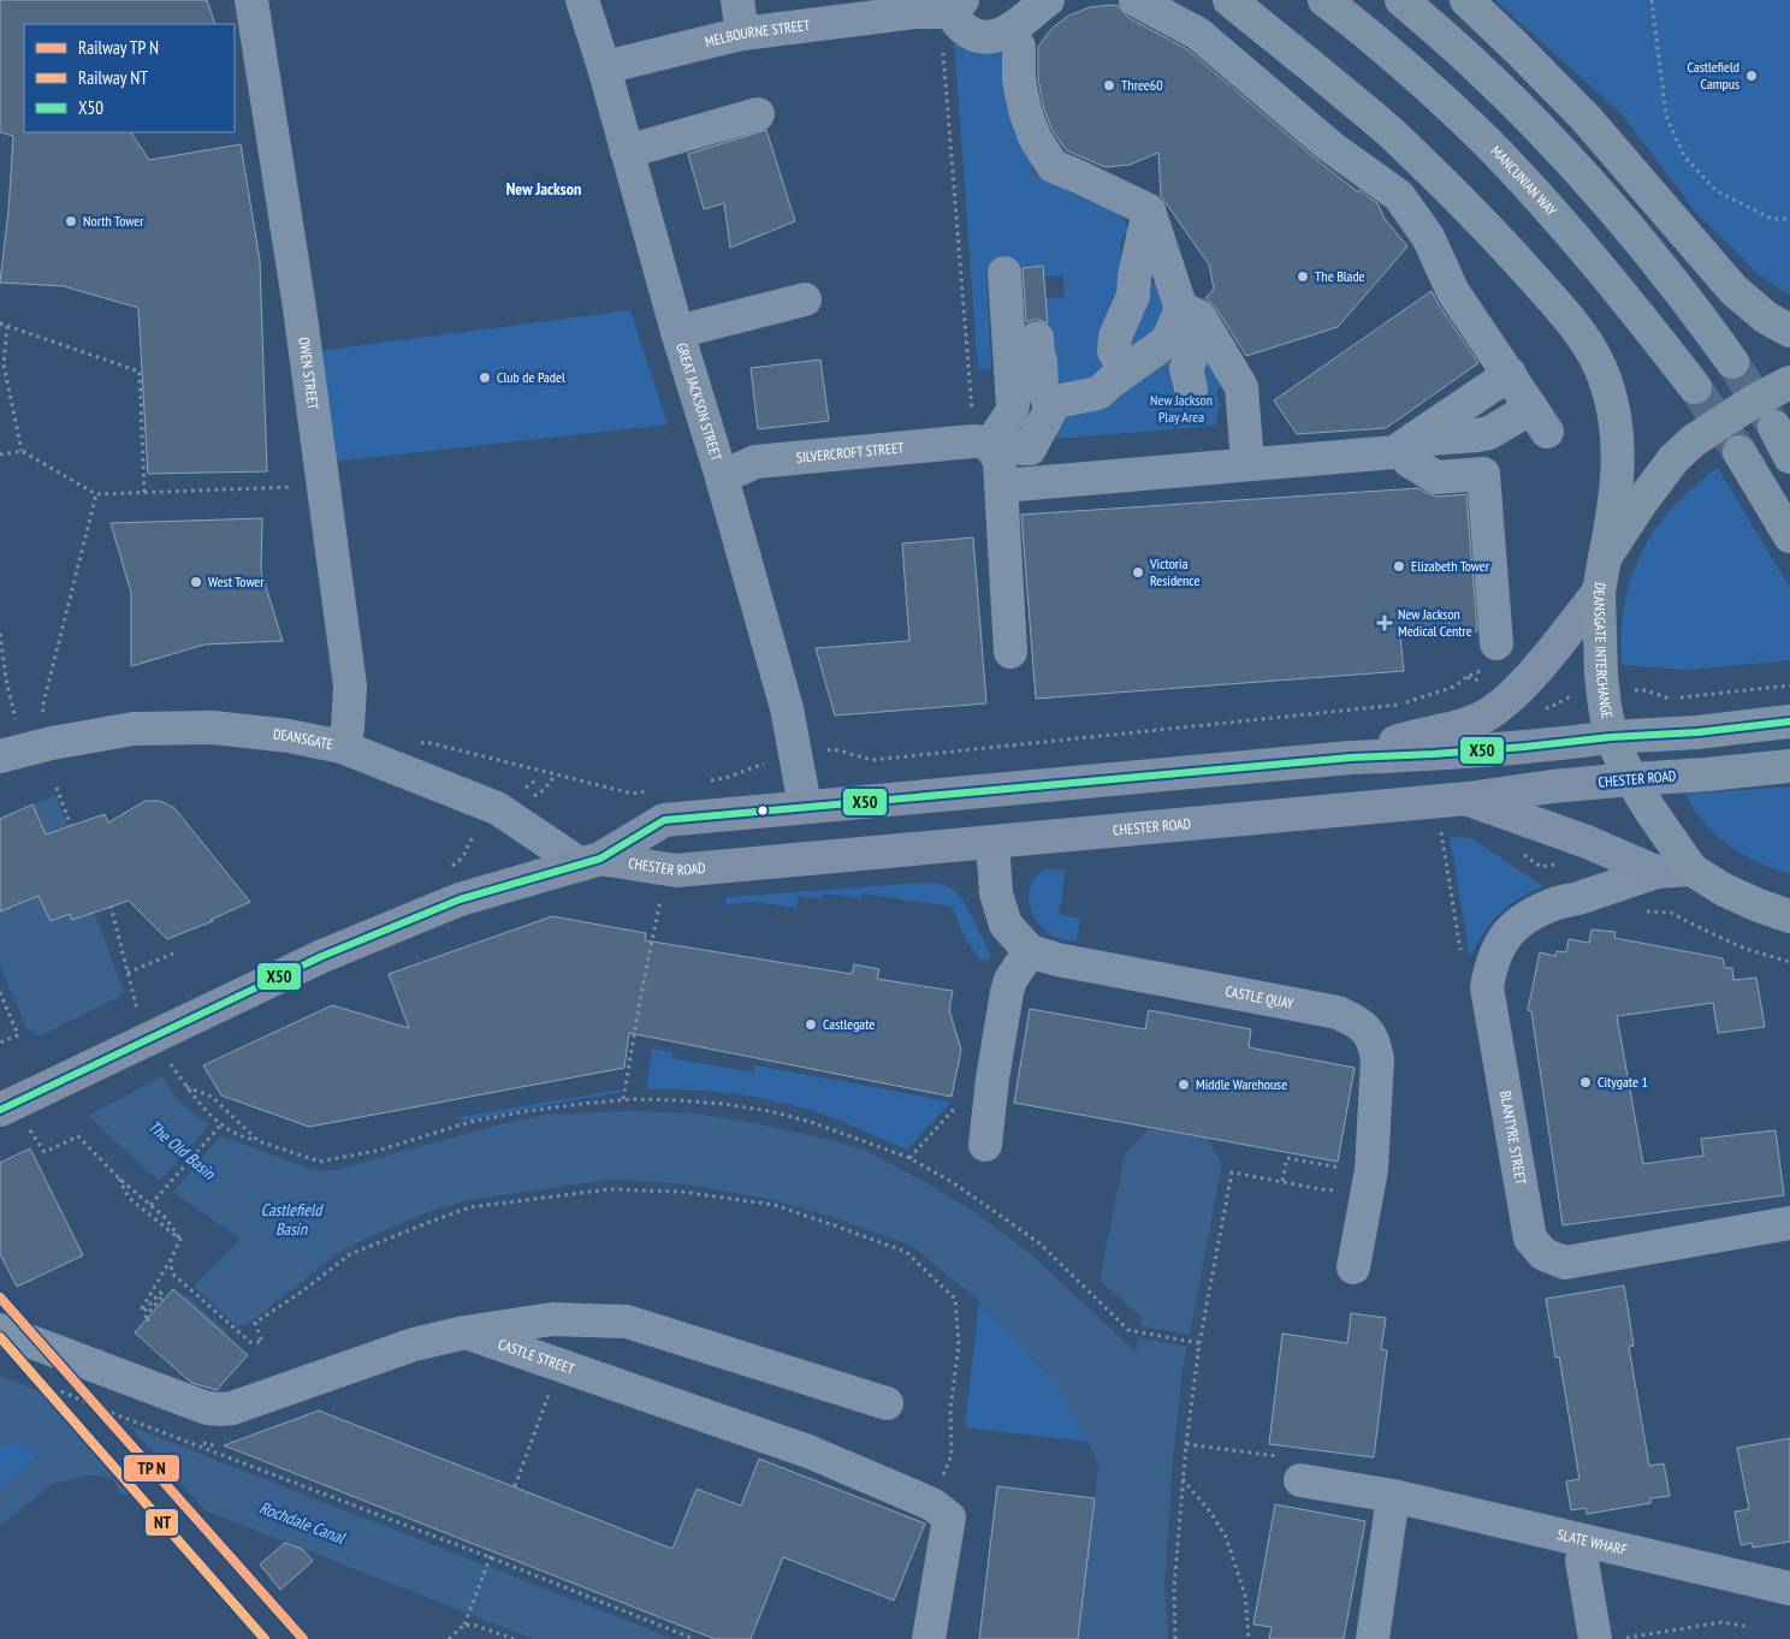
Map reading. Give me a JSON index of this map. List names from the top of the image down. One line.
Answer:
{"streets":{"highway":["MANCUNIAN WAY","DEANSGATE INTERCHANGE","CHESTER ROAD"],"street":["MELBOURNE STREET","OWEN STREET","GREAT JACKSON STREET","SILVERCROFT STREET","DEANSGATE","CASTLE QUAY","BLANTYRE STREET","CASTLE STREET","SLATE WHARF"]},"crossings":[["MELBOURNE STREET","GREAT JACKSON STREET"],["OWEN STREET","DEANSGATE"],["GREAT JACKSON STREET","SILVERCROFT STREET"],["GREAT JACKSON STREET","CHESTER ROAD"],["DEANSGATE INTERCHANGE","CHESTER ROAD"],["DEANSGATE","CHESTER ROAD"]],"districts":["New Jackson"],"water":["The Old Basin","Castlefield Basin","Rochdale Canal"],"parks":["New Jackson Play Area"],"places":{"other":["Castlefield Campus","Three60","North Tower","The Blade","Club de Padel","Elizabeth Tower","Victoria Residence","West Tower","Castlegate","Citygate 1","Middle Warehouse"],"health":["New Jackson Medical Centre"]},"lines":["transit line X50","rail line NT"],"legend":["Railway TP N","Railway NT","X50"]}
